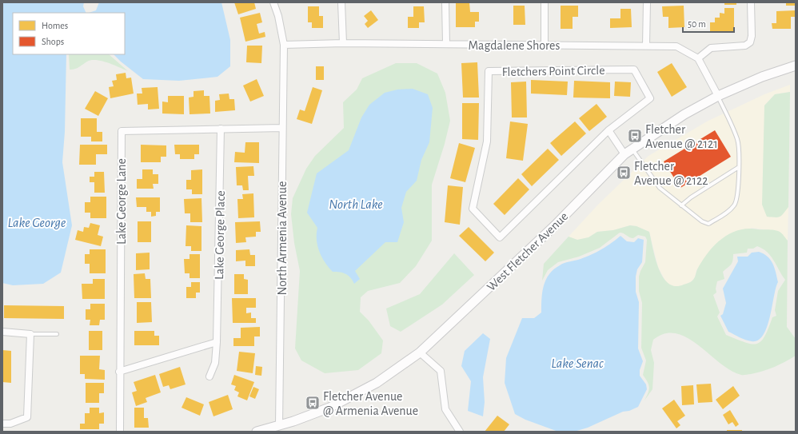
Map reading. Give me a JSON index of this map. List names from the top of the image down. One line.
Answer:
{"streets":{"main road":["West Fletcher Avenue"],"street":["Magdalene Shores","Fletchers Point Circle","Lake George Lane","Lake George Place","North Armenia Avenue"]},"crossings":[["Magdalene Shores","North Armenia Avenue"],["Lake George Lane","Lake George Place"],["Lake George Lane","North Armenia Avenue"],["North Armenia Avenue","West Fletcher Avenue"]],"water":["North Lake","Lake George","Lake Senac"],"places":{"bus stop":["Fletcher Avenue @ 2121","Fletcher Avenue @ 2122","Fletcher Avenue @ Armenia Avenue"]},"legend":["Homes","Shops"],"scale_bar":"50 m"}
